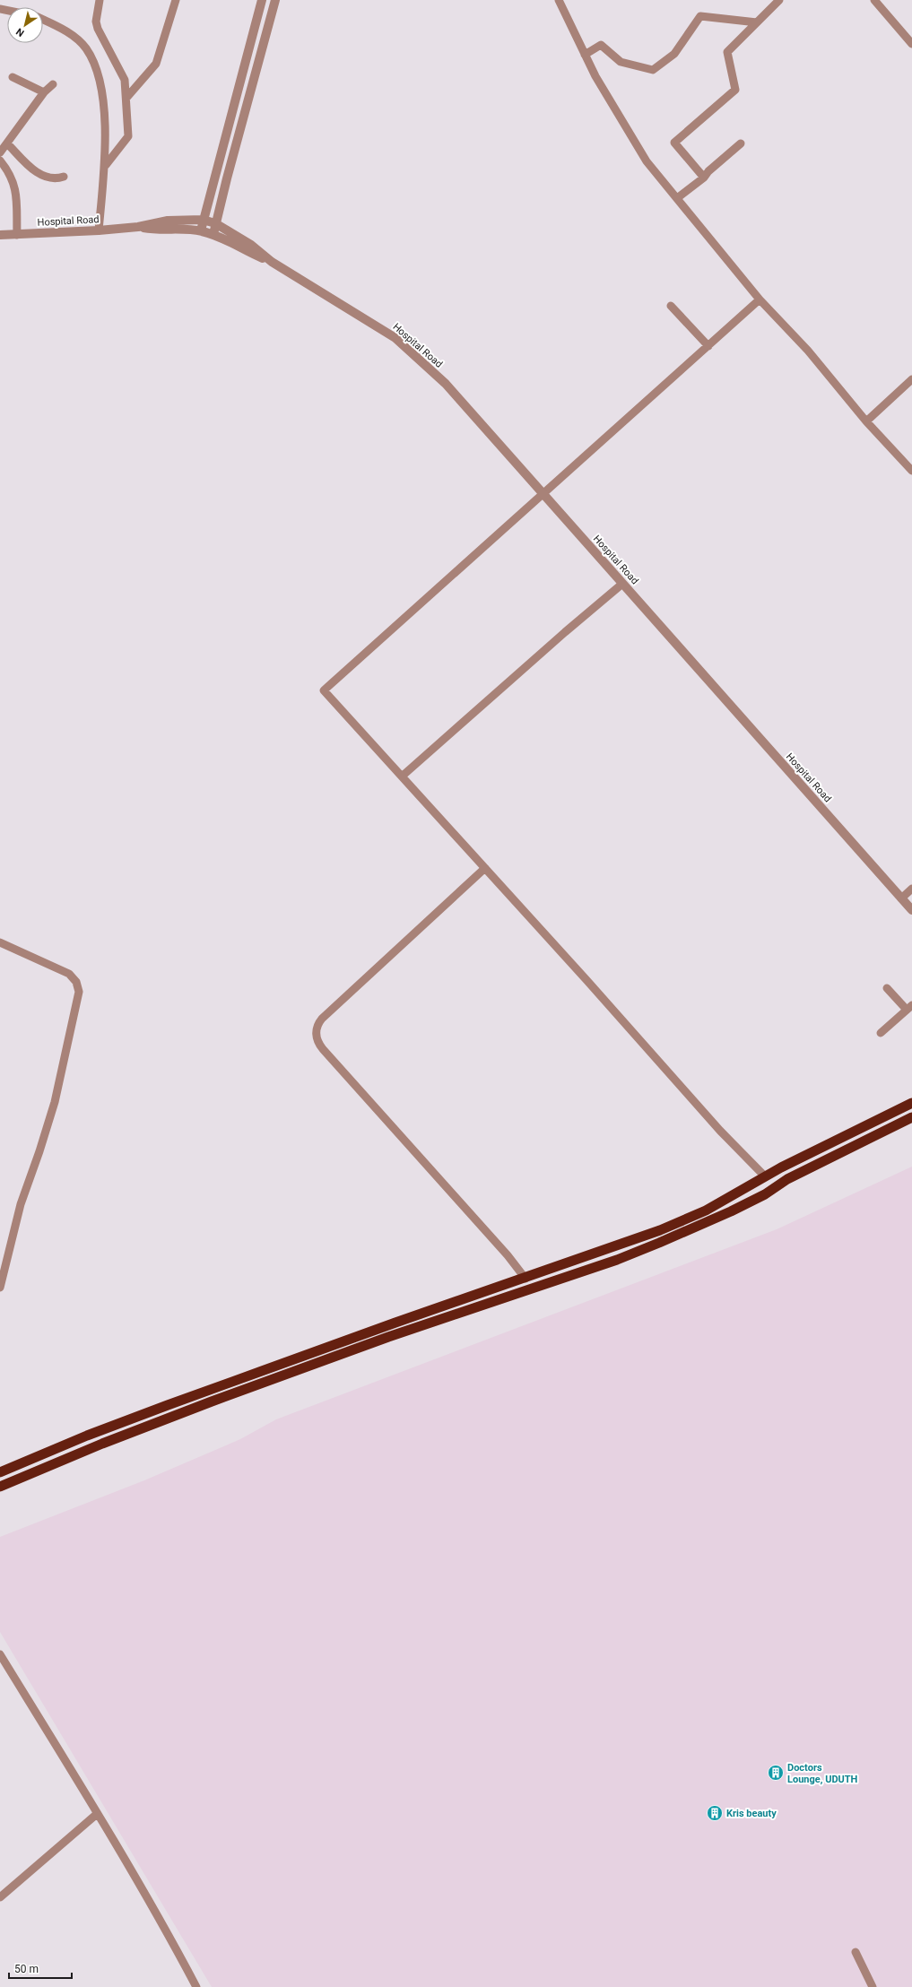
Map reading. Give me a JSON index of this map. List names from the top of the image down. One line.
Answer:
{"streets":{"street":["Hospital Road"]},"places":{"building":["Doctors Lounge, UDUTH","Kris beauty"]},"scale_bar":"50 m","north":"bottom left"}
